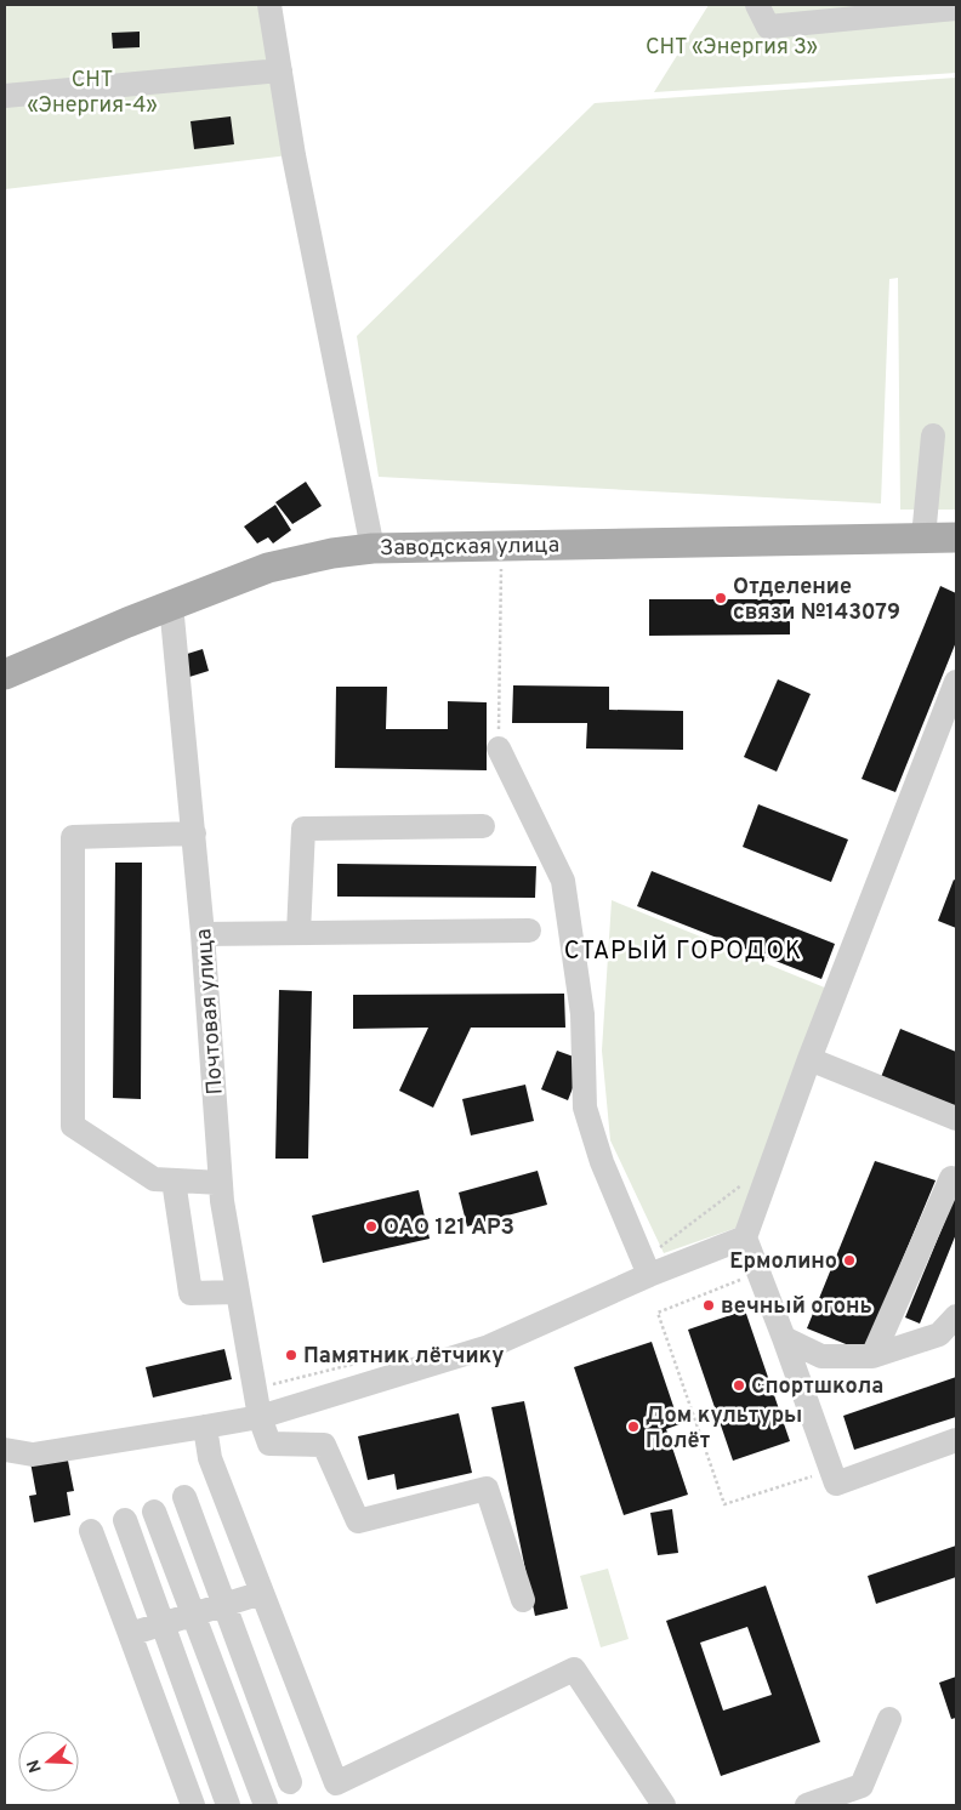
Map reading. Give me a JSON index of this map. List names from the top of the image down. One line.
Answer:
{"streets":{"main road":["Заводская улица"],"street":["Почтовая улица"]},"crossings":[["Заводская улица","Почтовая улица"]],"districts":["СТАРЫЙ ГОРОДОК"],"parks":["СНТ «Энергия 3»","СНТ «Энергия-4»"],"places":["Отделение связи №143079","OAO 121 АРЗ","Ермолино","вечный огонь","Памятник лётчику","Спортшкола","Дом культуры Полёт"],"north":"left"}
